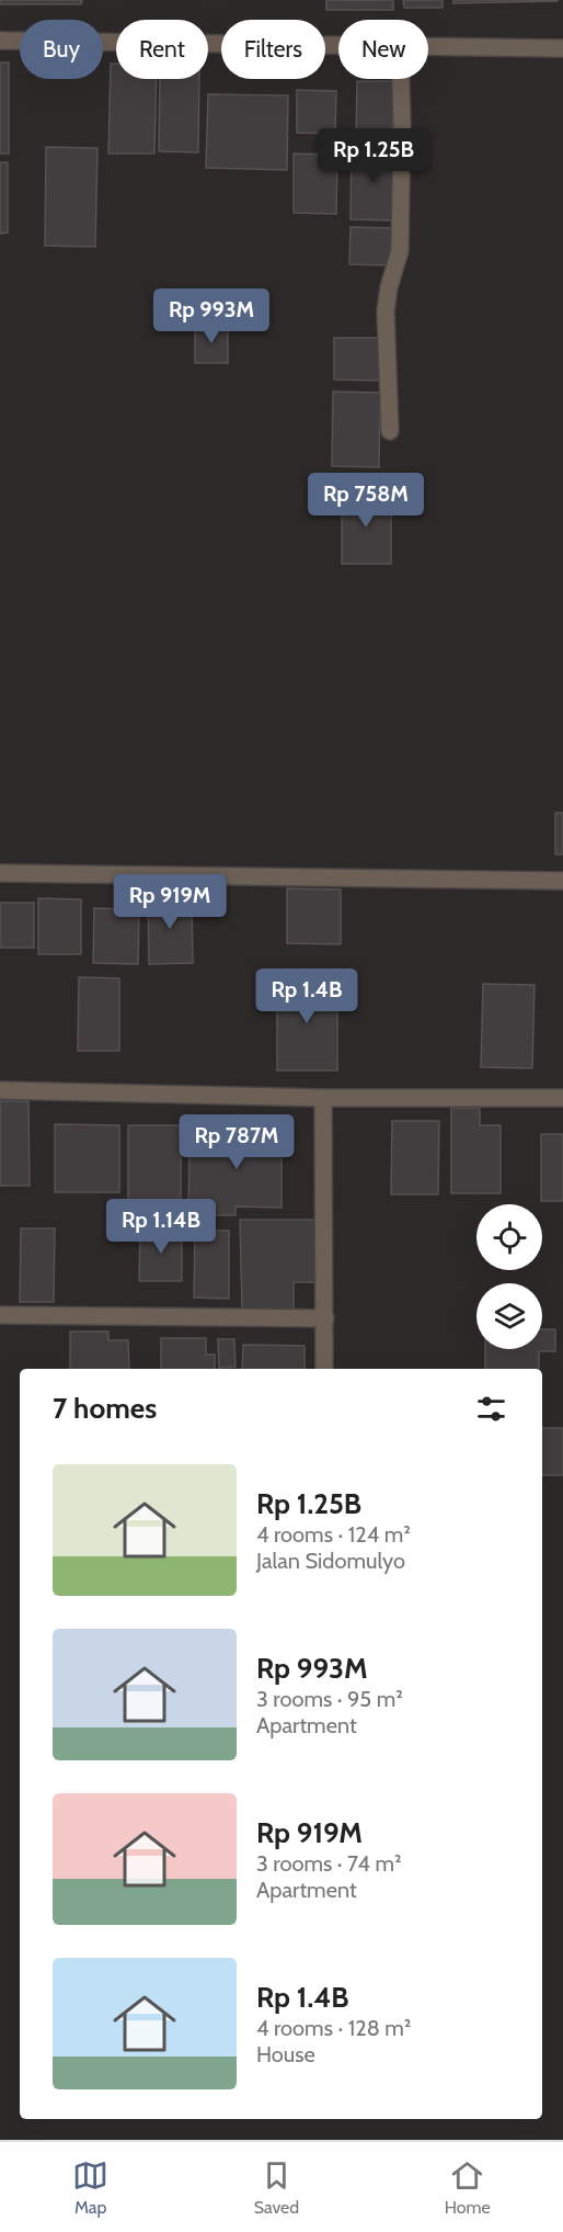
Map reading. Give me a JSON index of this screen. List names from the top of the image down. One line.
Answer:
{"page":{"chip":["Buy","Rent","Filters","New"],"price":["Rp 1.25B","Rp 993M","Rp 758M","Rp 919M","Rp 1.4B","Rp 787M","Rp 1.14B"],"heading":"7 homes","list":[{"name":"Rp 1.25B","note":"4 rooms · 124 m² · Jalan Sidomulyo"},{"name":"Rp 993M","note":"3 rooms · 95 m² · Apartment"},{"name":"Rp 919M","note":"3 rooms · 74 m² · Apartment"},{"name":"Rp 1.4B","note":"4 rooms · 128 m² · House"}],"tabs":["Map","Saved","Home"]}}
